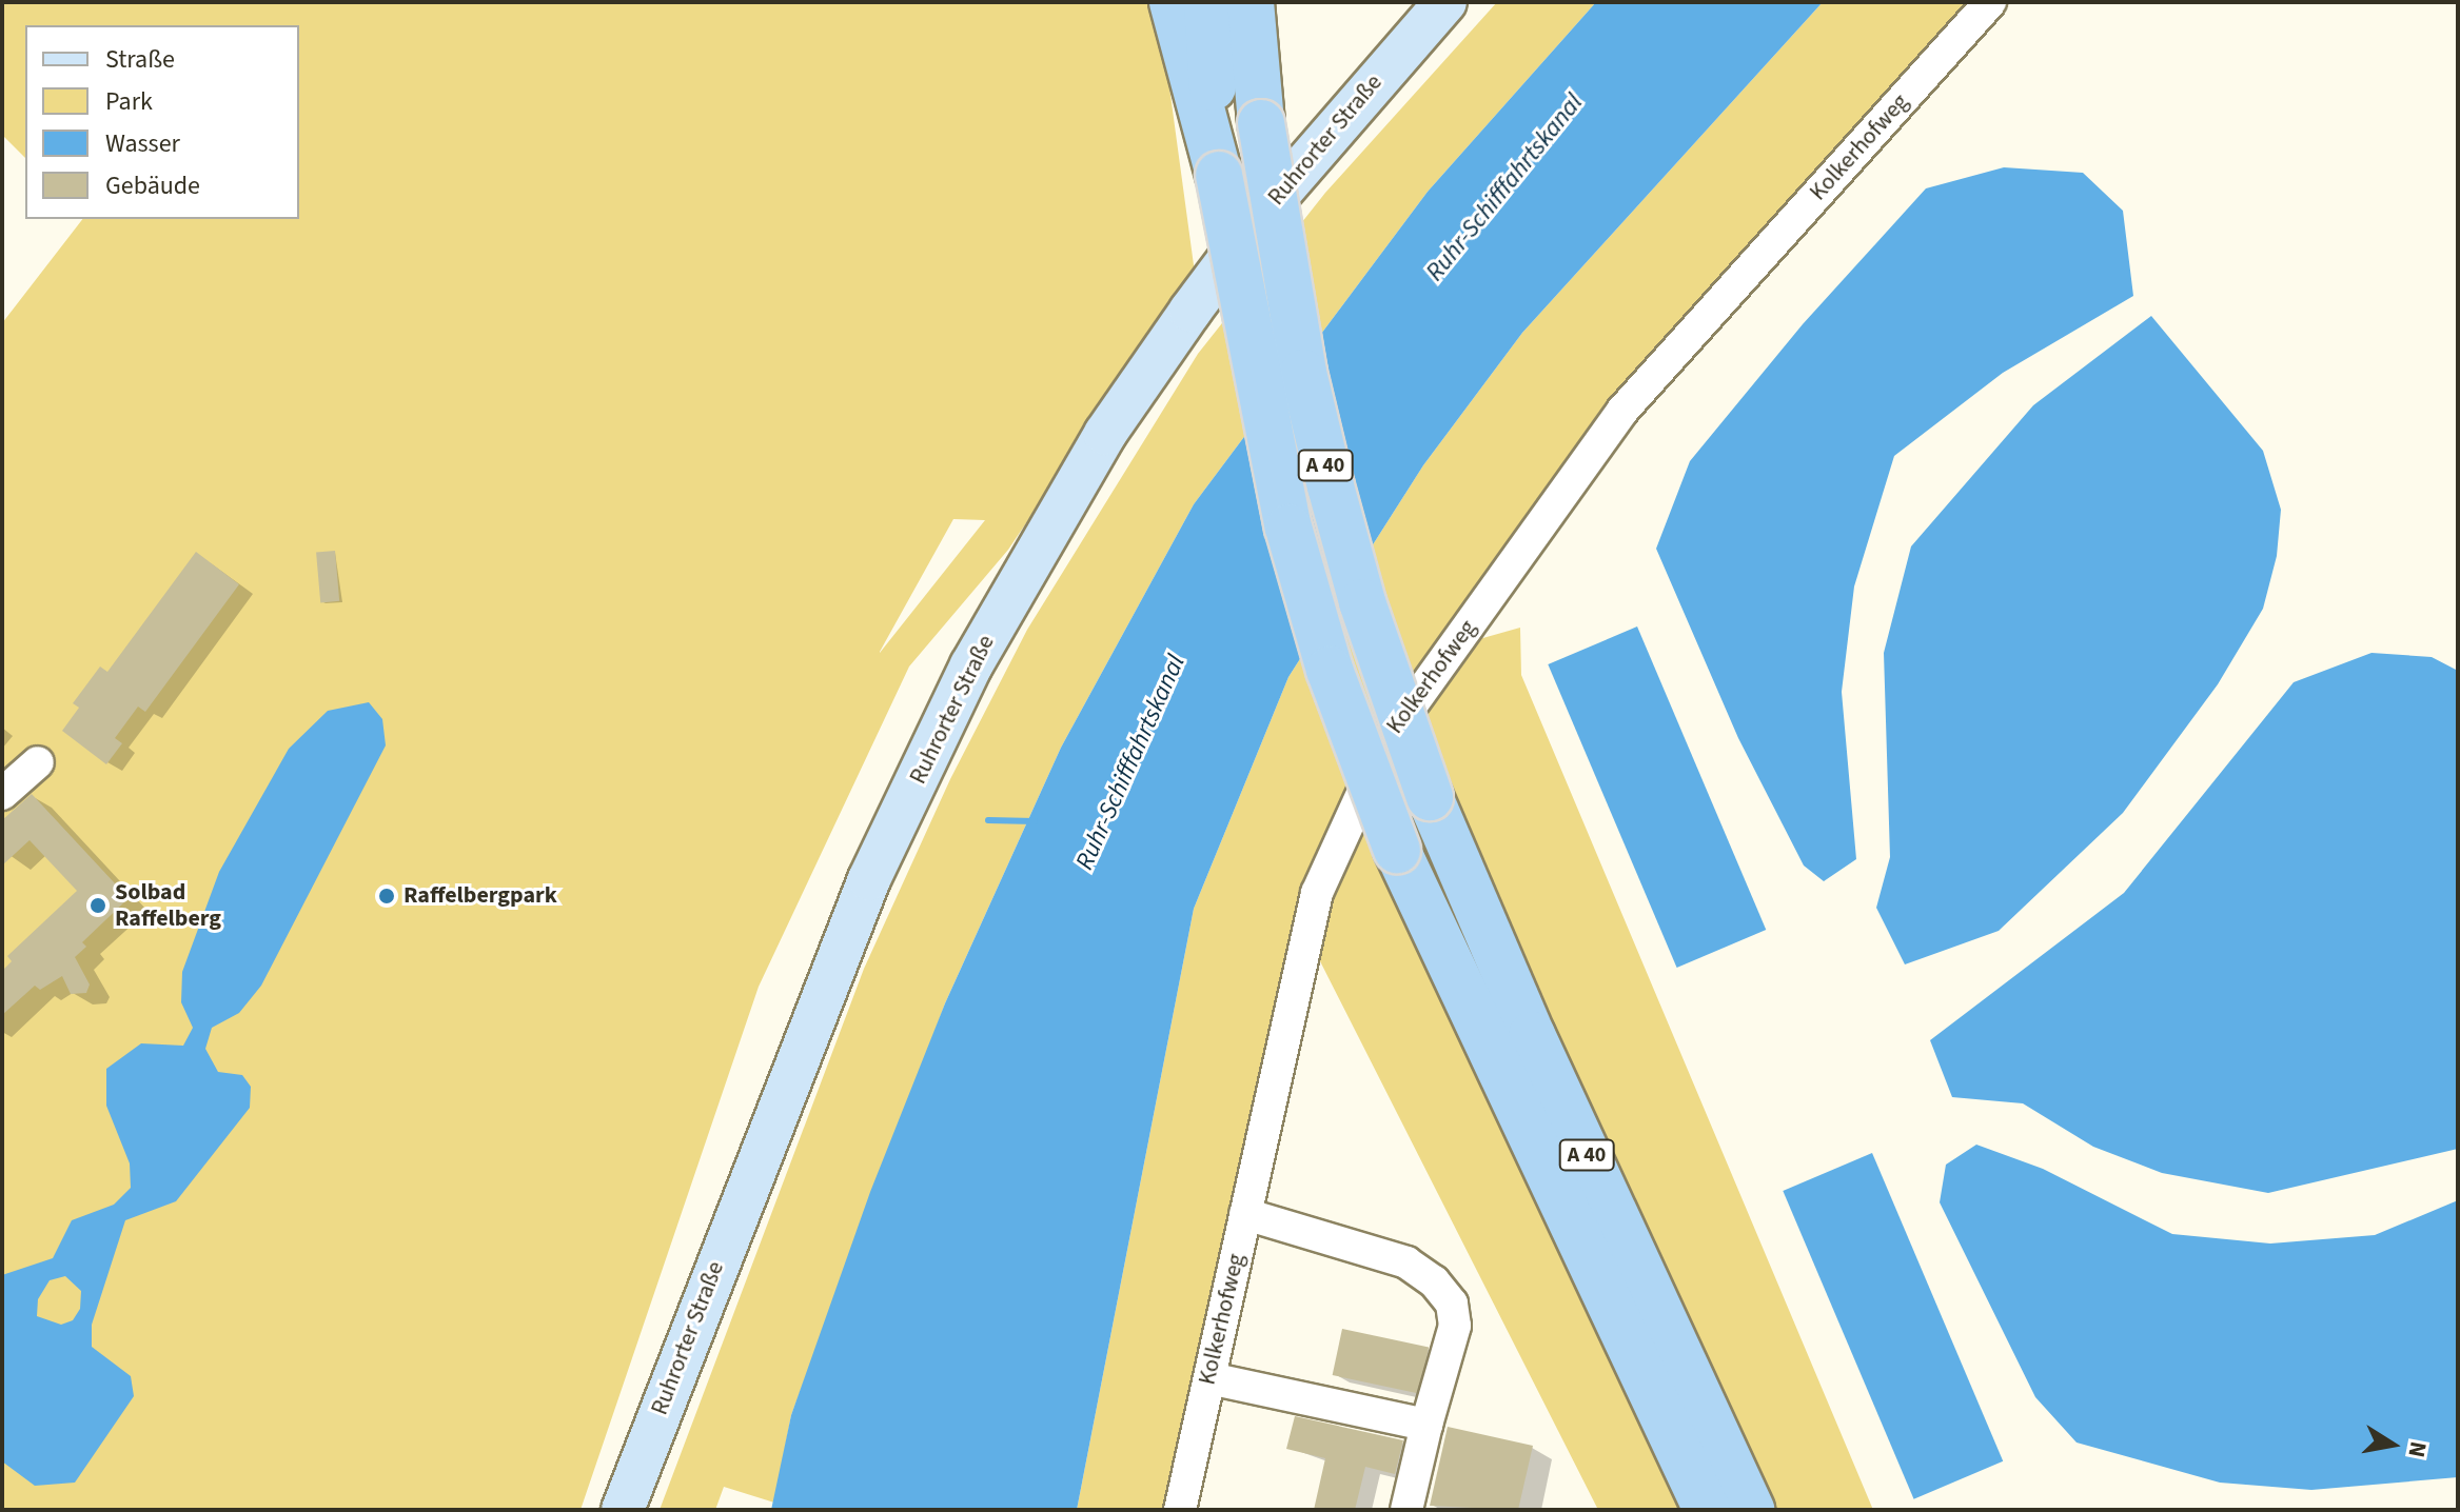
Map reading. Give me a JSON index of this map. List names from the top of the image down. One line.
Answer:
{"streets":{"highway":["A 40"],"main road":["Ruhrorter Straße"],"street":["Kolkerhofweg"]},"water":["Ruhr-Schifffahrtskanal"],"places":["Raffelbergpark","Solbad Raffelberg"],"legend":["Straße","Park","Wasser","Gebäude"],"north":"right"}
